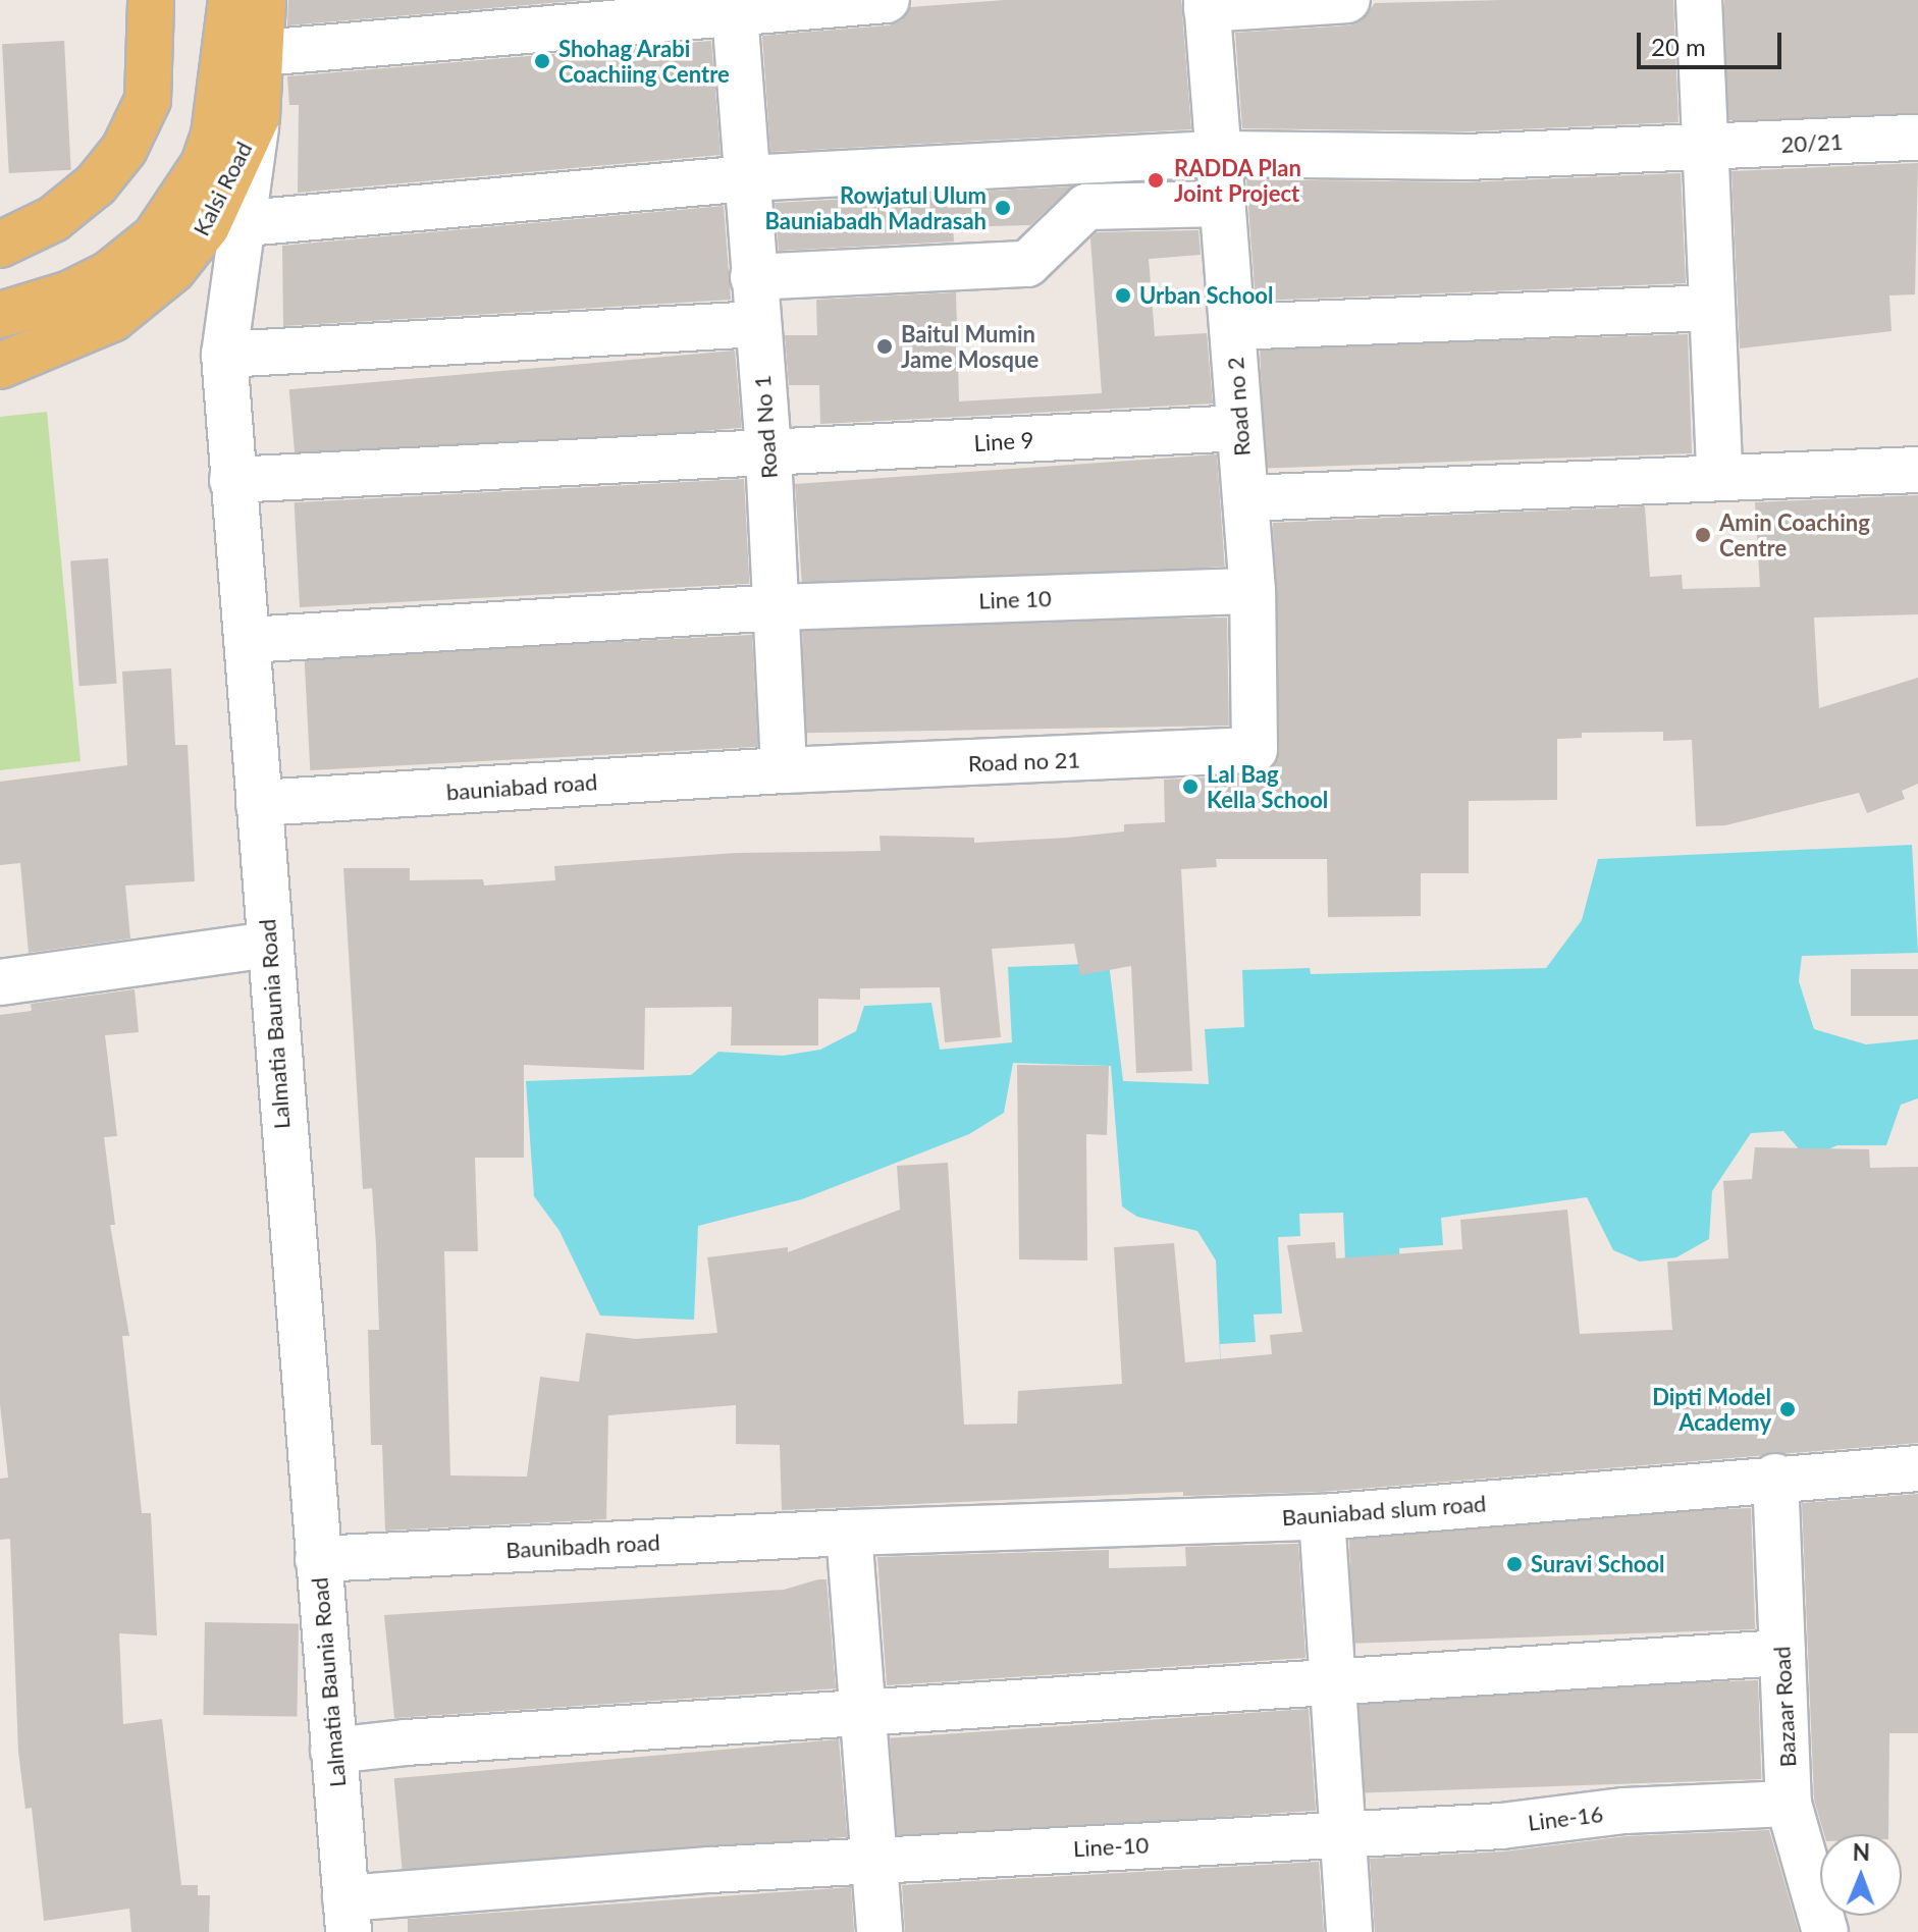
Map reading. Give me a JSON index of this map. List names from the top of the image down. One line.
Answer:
{"streets":{"main road":["Kalsi Road"],"street":["20/21","Road no 2","Road No 1","Line 9","Line 10","Road no 21","bauniabad road","Lalmatia Baunia Road","Bauniabad slum road","Baunibadh road","Bazaar Road","Line-16","Line-10"]},"crossings":[["20/21","Road no 2"],["20/21","Road No 1"],["20/21","Lalmatia Baunia Road"],["Kalsi Road","Lalmatia Baunia Road"],["Road no 2","Line 9"],["Road no 2","Line 10"],["Road no 2","Road no 21"],["Road No 1","Line 9"],["Road No 1","Line 10"],["Road No 1","Road no 21"],["Road No 1","bauniabad road"],["Line 9","Lalmatia Baunia Road"],["Line 10","Lalmatia Baunia Road"],["Road no 21","bauniabad road"],["bauniabad road","Lalmatia Baunia Road"],["Lalmatia Baunia Road","Baunibadh road"],["Lalmatia Baunia Road","Line-10"],["Bauniabad slum road","Baunibadh road"],["Bauniabad slum road","Bazaar Road"],["Bazaar Road","Line-16"],["Line-16","Line-10"]],"places":["Shohag Arabi Coachiing Centre","RADDA Plan Joint Project","Rowjatul Ulum Bauniabadh Madrasah","Urban School","Baitul Mumin Jame Mosque","Amin Coaching Centre","Lal Bag Kella School","Dipti Model Academy","Suravi School"],"scale_bar":"20 m","north":"top"}
